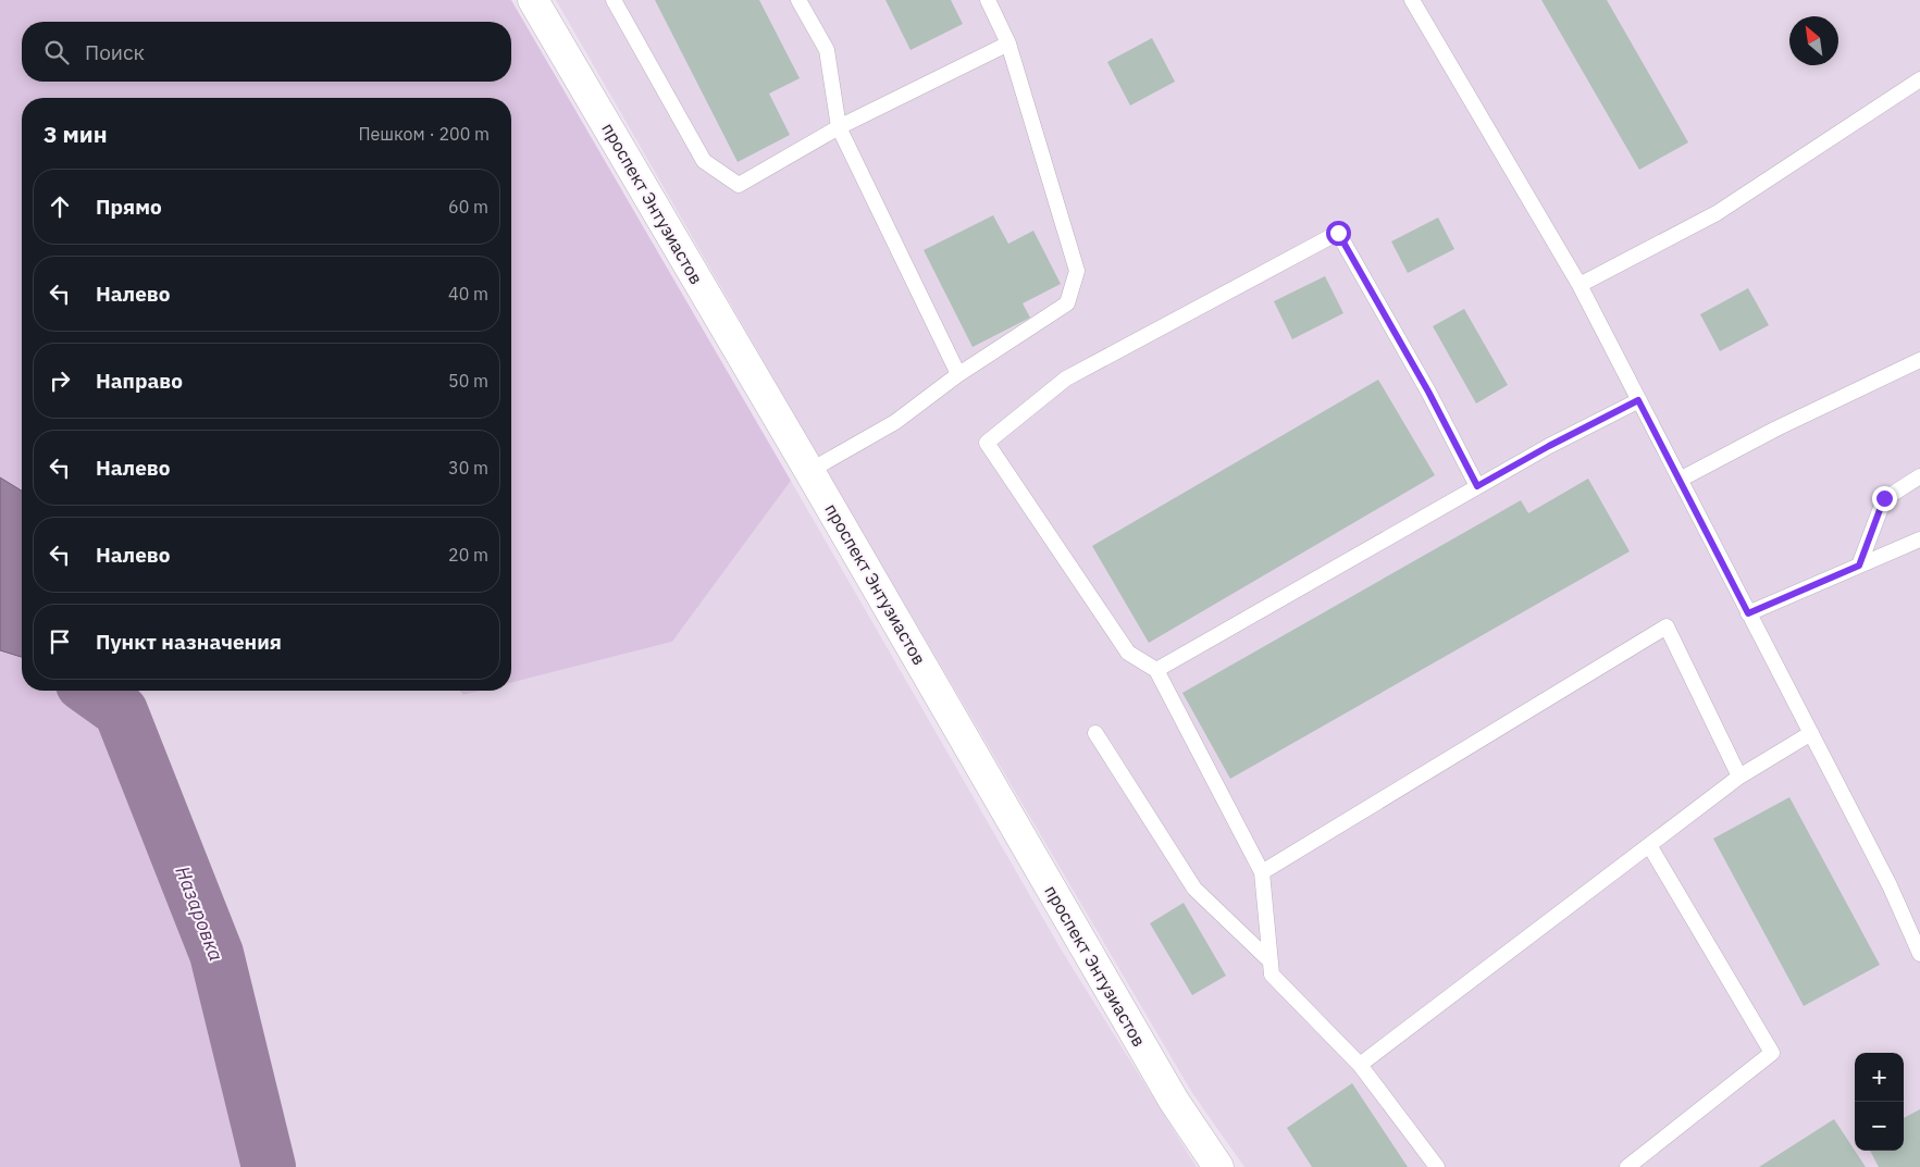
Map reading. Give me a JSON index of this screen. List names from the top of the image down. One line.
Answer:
{"streets":{"street":["проспект Энтузиастов"]},"water":["Назаровка"],"north":"top left","page":{"search":"Поиск","heading":["3 мин","Пешком · 200 m"],"list":[["Прямо","60 m"],["Налево","40 m"],["Направо","50 m"],["Налево","30 m"],["Налево","20 m"],"Пункт назначения"],"map_buttons":["+","−"]}}
